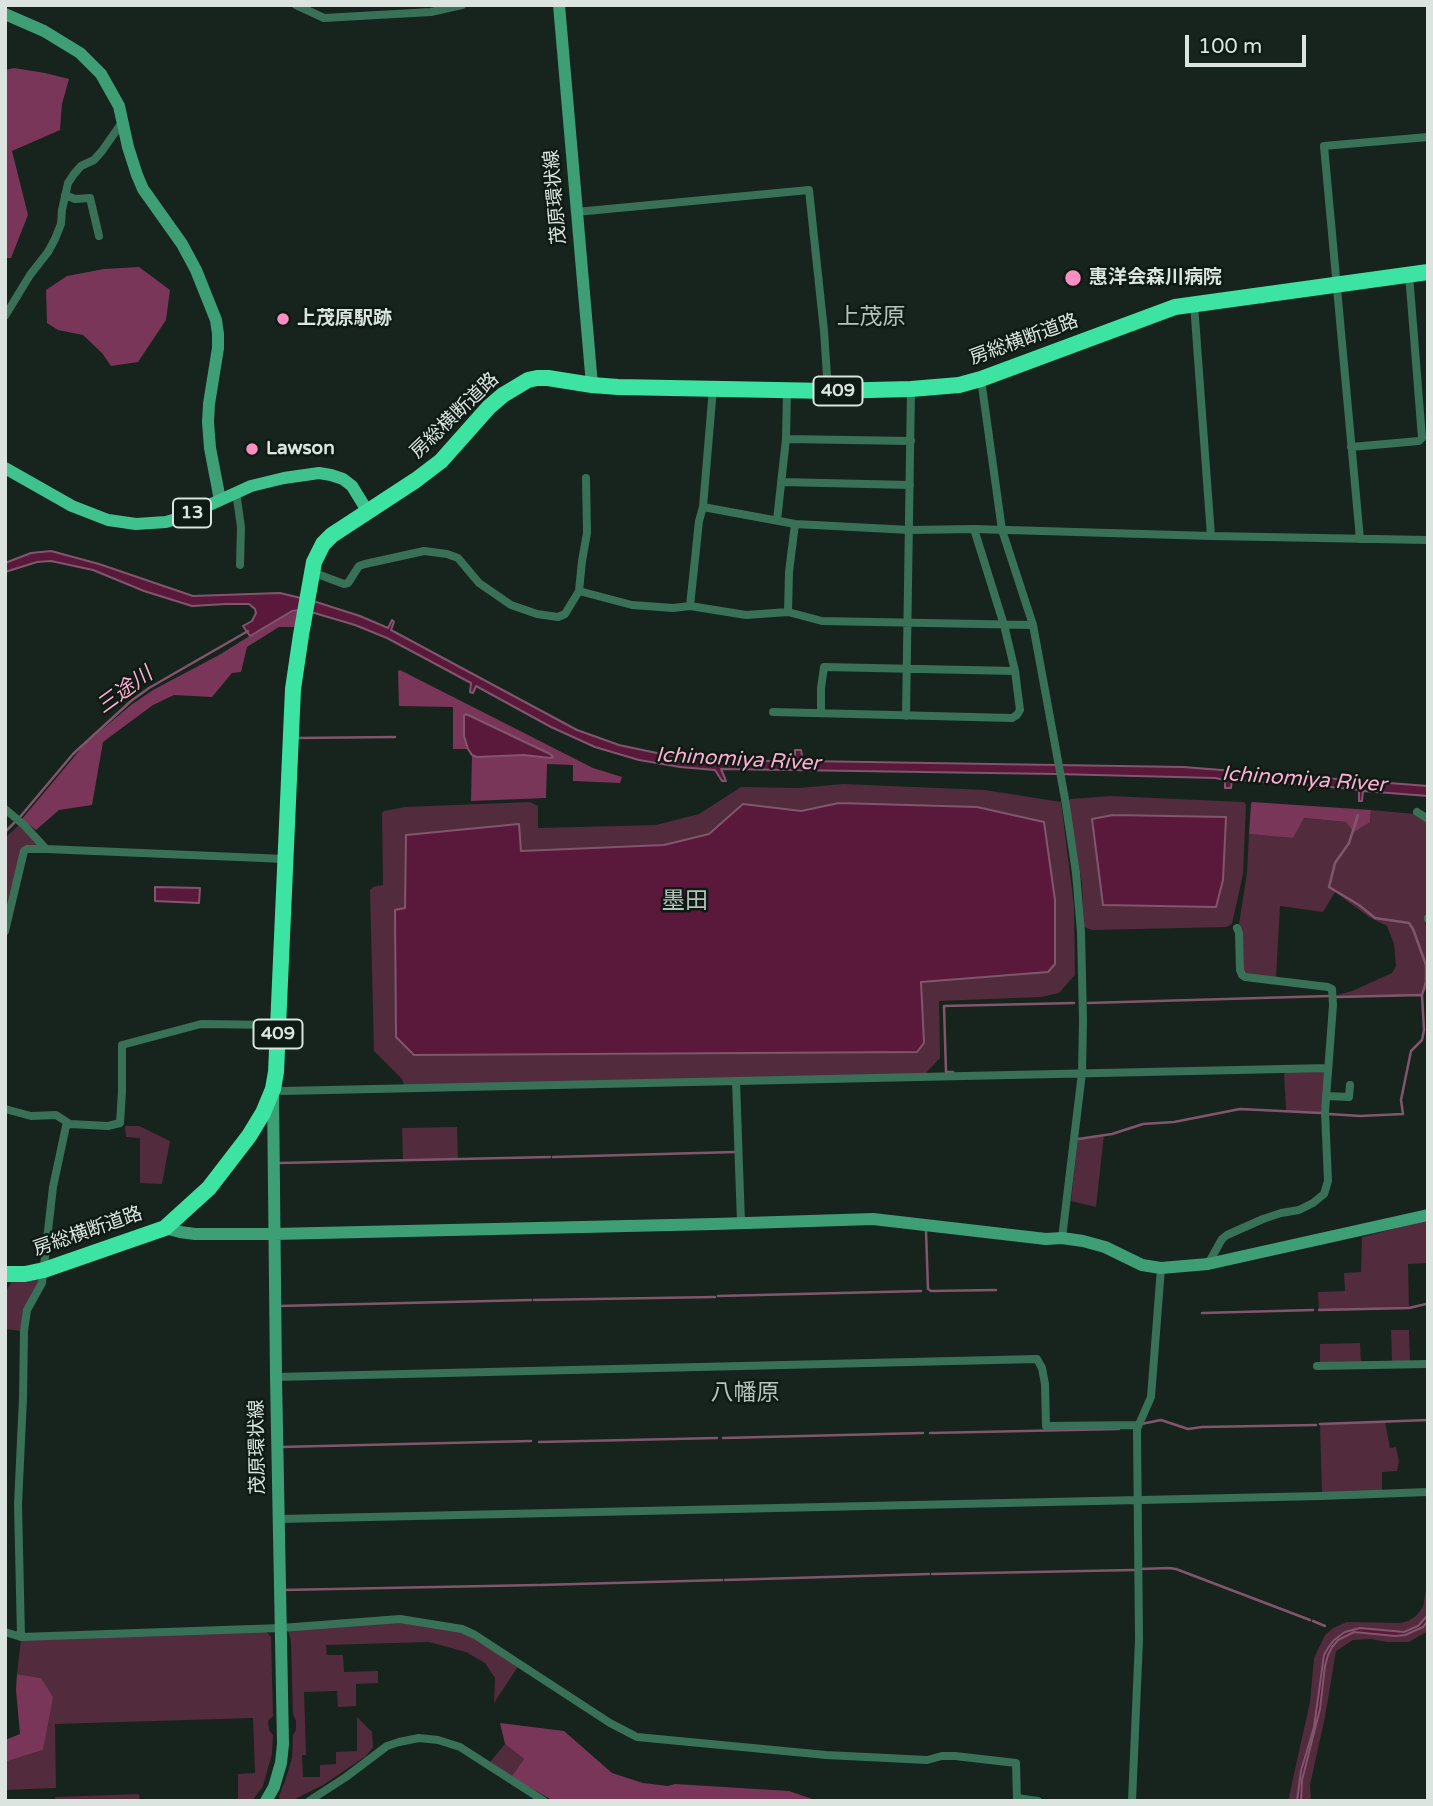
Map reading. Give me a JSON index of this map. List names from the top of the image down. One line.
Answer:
{"streets":{"highway":["房総横断道路","409"],"main road":["13"],"street":["茂原環状線"]},"crossings":[["茂原環状線","房総横断道路"],["房総横断道路","13"]],"districts":["上茂原","墨田","八幡原"],"water":["三途川","Ichinomiya River"],"places":["惠洋会森川病院","上茂原駅跡","Lawson"],"scale_bar":"100 m"}
